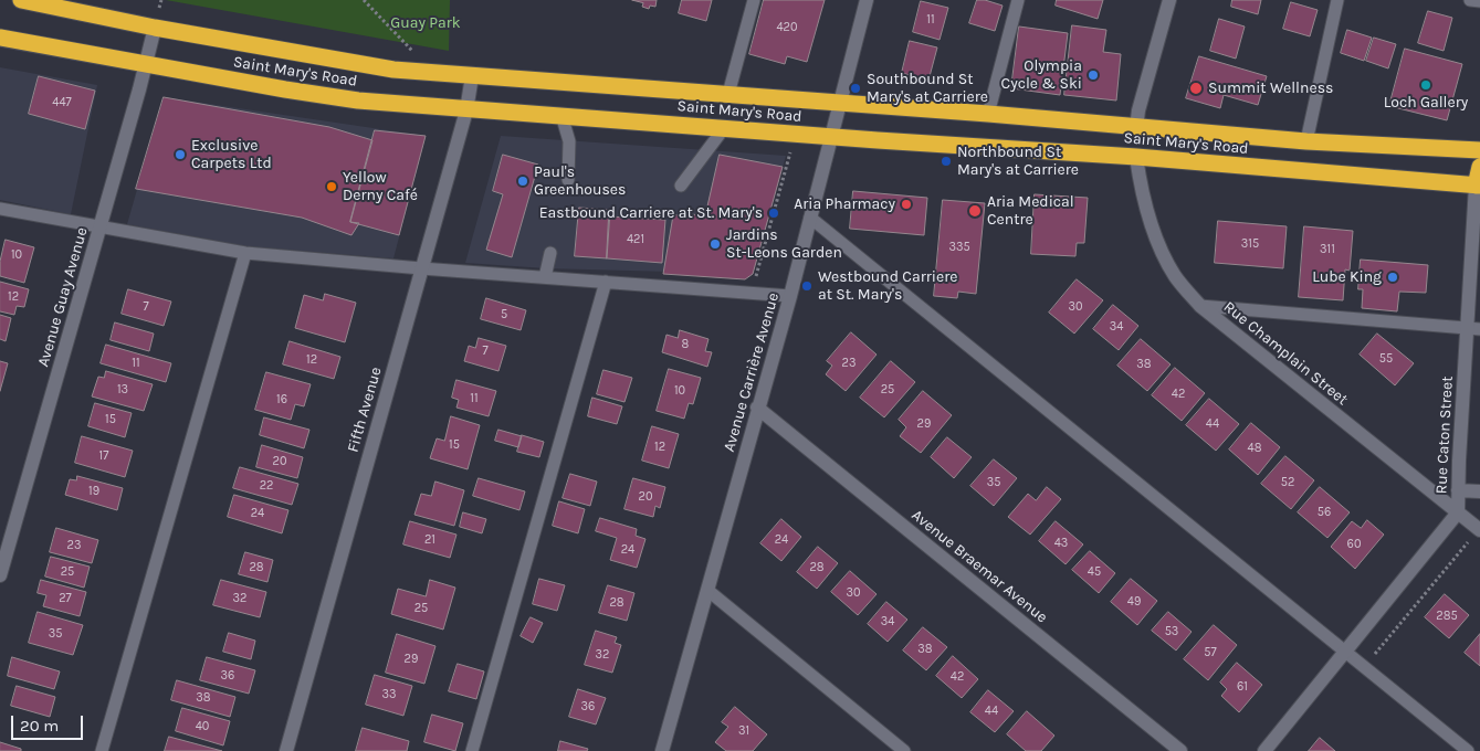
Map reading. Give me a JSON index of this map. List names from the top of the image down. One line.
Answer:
{"streets":{"highway":["Saint Mary's Road"],"street":["Avenue Guay Avenue","Rue Champlain Street","Avenue Carrière Avenue","Fifth Avenue","Rue Caton Street","Avenue Braemar Avenue"]},"crossings":[["Saint Mary's Road","Avenue Guay Avenue"],["Saint Mary's Road","Rue Champlain Street"],["Saint Mary's Road","Avenue Carrière Avenue"],["Saint Mary's Road","Fifth Avenue"],["Saint Mary's Road","Rue Caton Street"],["Rue Champlain Street","Rue Caton Street"],["Avenue Carrière Avenue","Avenue Braemar Avenue"]],"parks":["Guay Park"],"places":["Olympia Cycle & Ski","Loch Gallery","Southbound St Mary's at Carriere","Summit Wellness","Exclusive Carpets Ltd","Northbound St Mary's at Carriere","Paul's Greenhouses","Yellow Derny Café","Aria Pharmacy","Aria Medical Centre","Eastbound Carriere at St. Mary's","Jardins St-Leons Garden","Lube King","Westbound Carriere at St. Mary's"],"house_numbers":["11","420","447","421","315","335","311","10","12","7","30","5","34","8","7","55","12","11","23","38","13","25","10","42","11","16","15","29","44","15","12","48","17","20","35","52","22","19","20","56","24","21","24","43","60","23","24","28","28","25","45","30","27","32","49","28","25","285","34","53","35","38","57","32","29","36","42","61","33","38","36","44","40","31"],"scale_bar":"20 m"}
